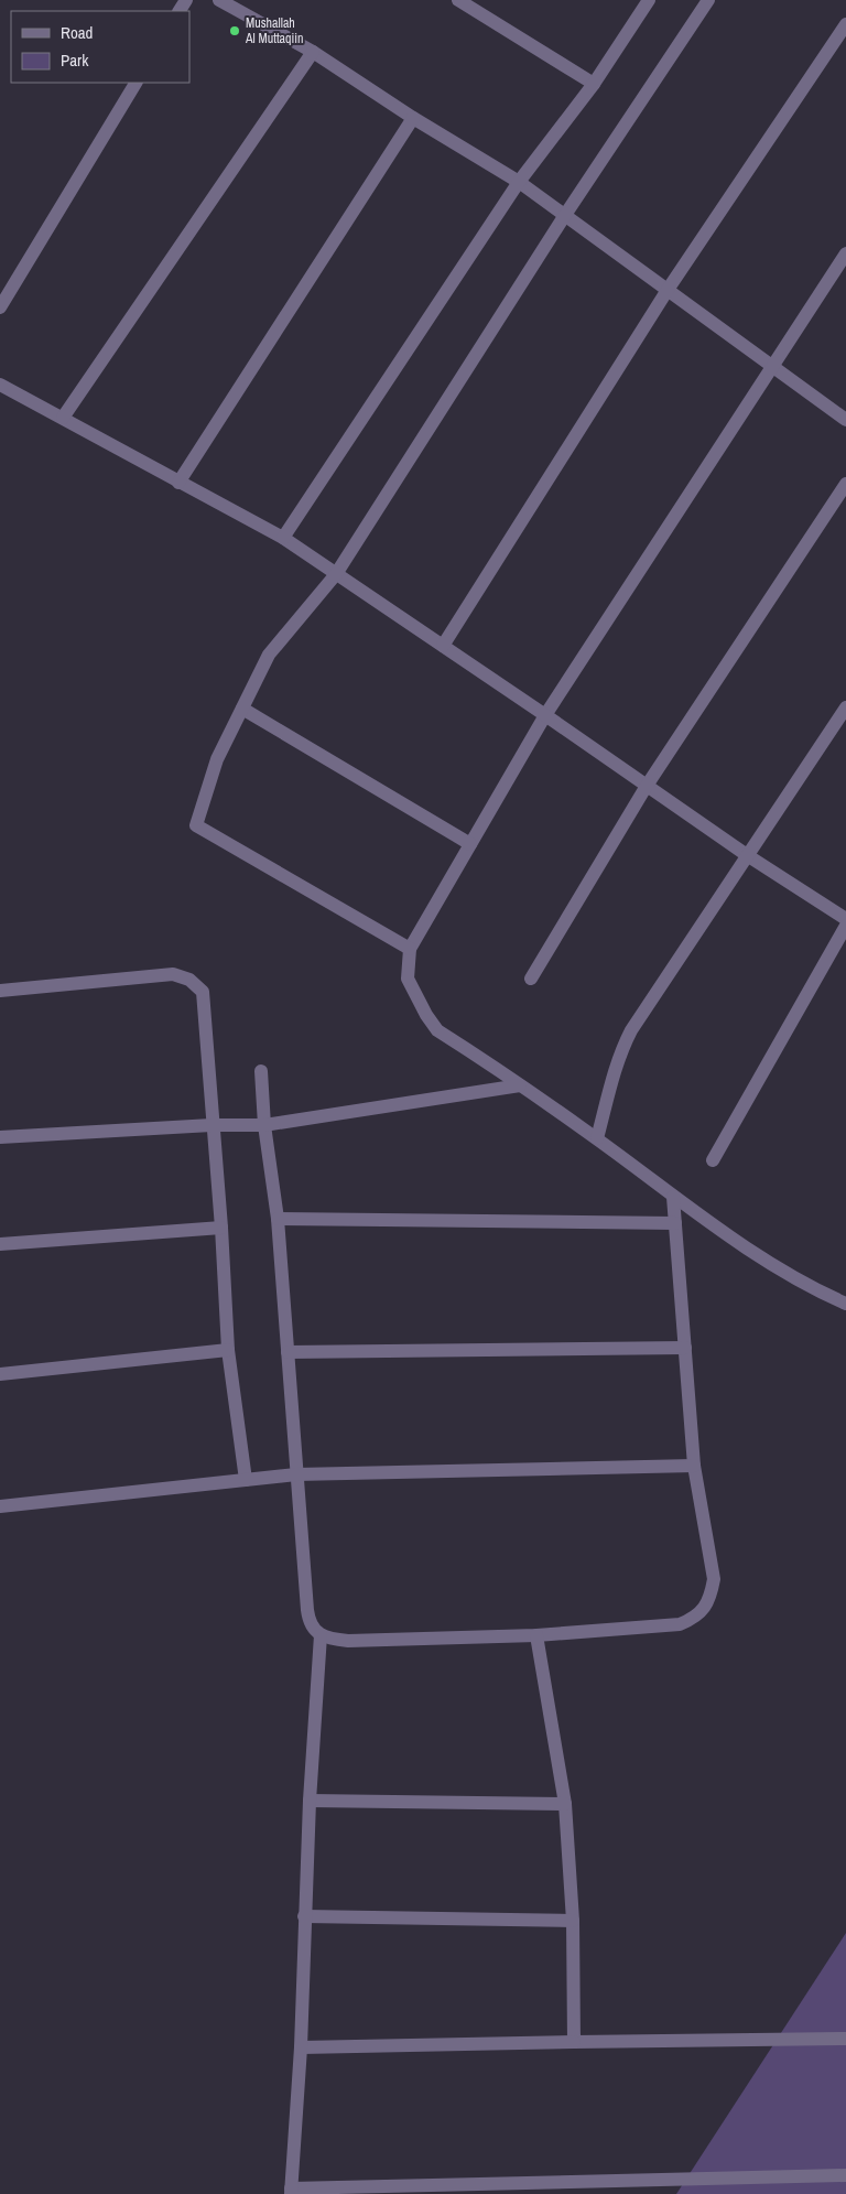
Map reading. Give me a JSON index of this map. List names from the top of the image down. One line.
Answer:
{"places":["Mushallah Al Muttaqiin"],"legend":["Road","Park"]}
